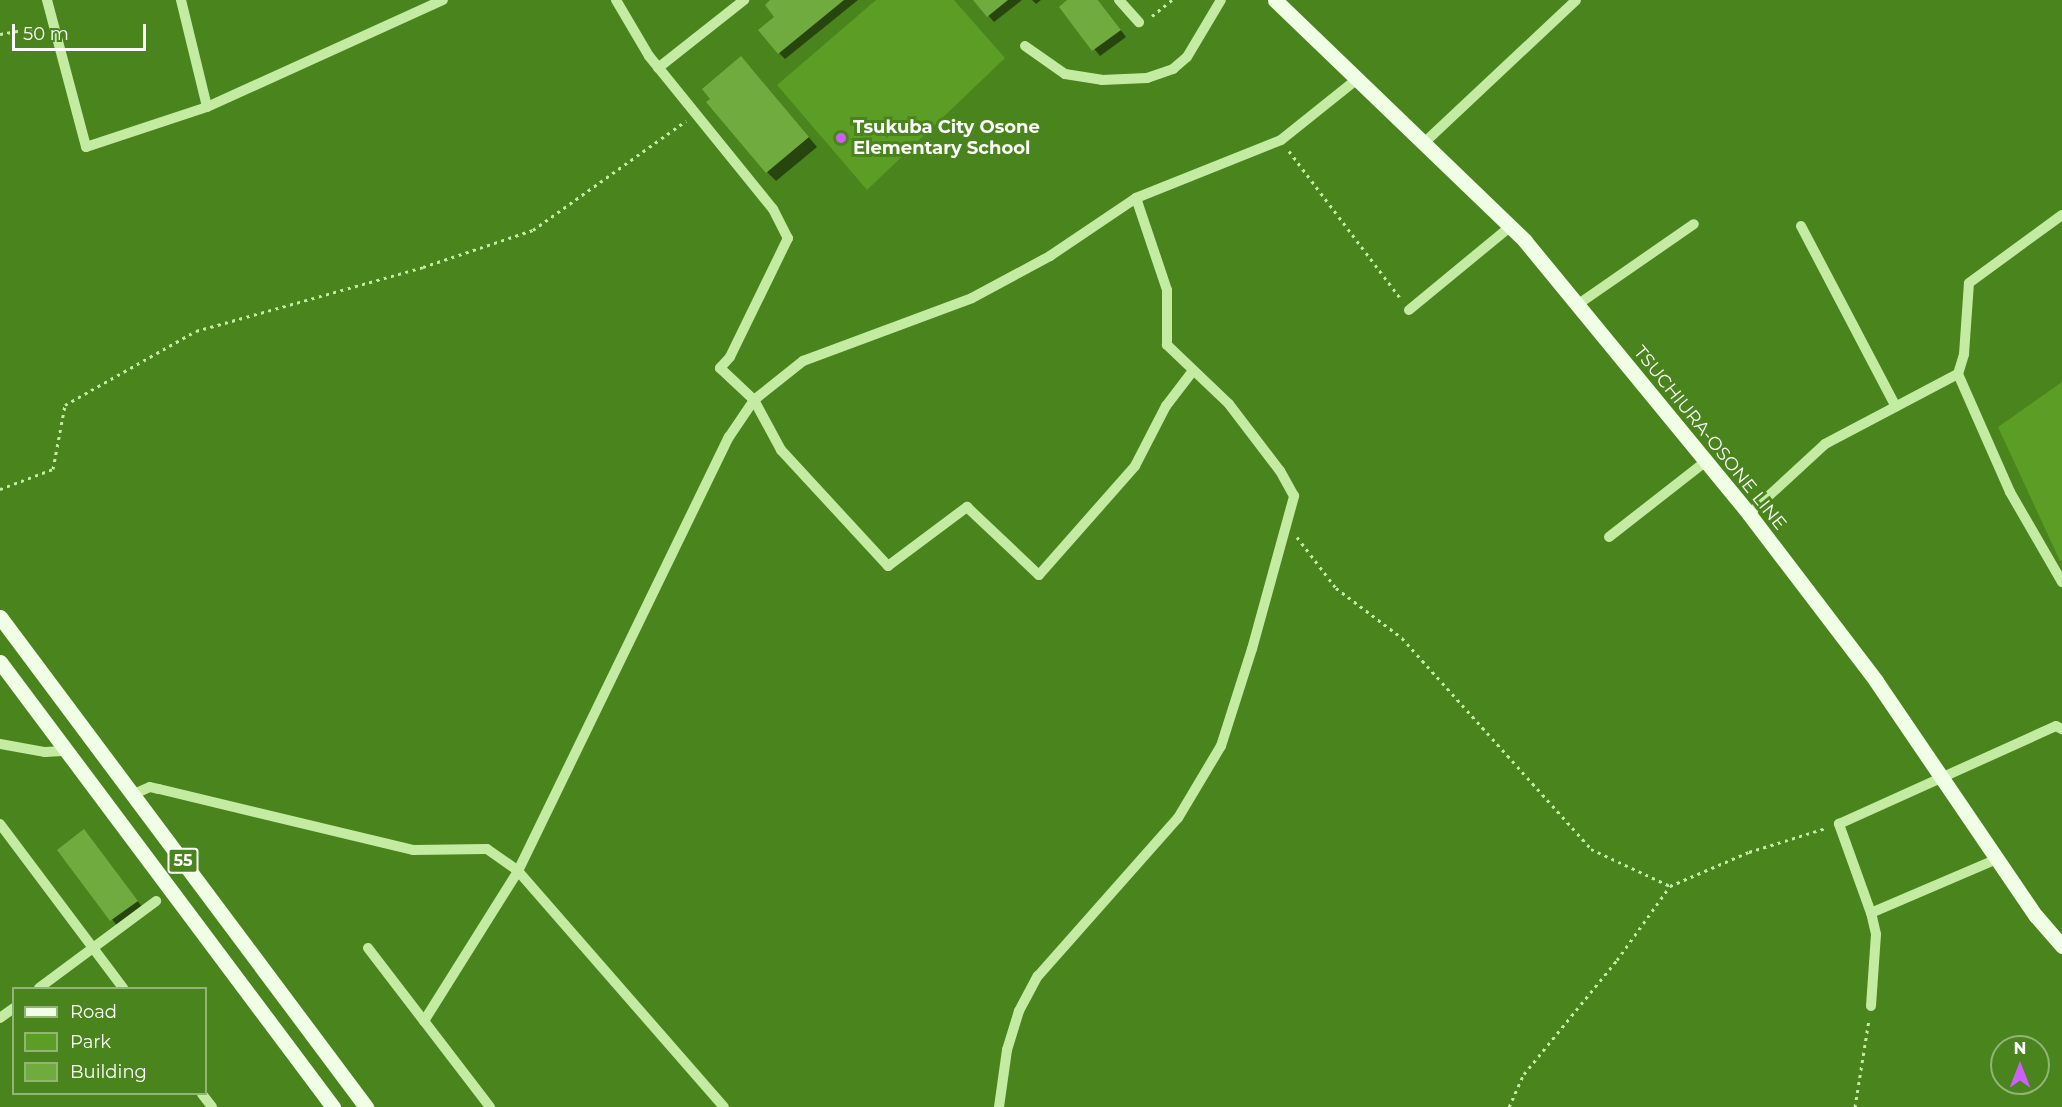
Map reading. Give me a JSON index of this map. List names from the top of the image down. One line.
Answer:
{"streets":{"main road":["TSUCHIURA-OSONE LINE","55"]},"places":["Tsukuba City Osone Elementary School"],"legend":["Road","Park","Building"],"scale_bar":"50 m","north":"top"}
